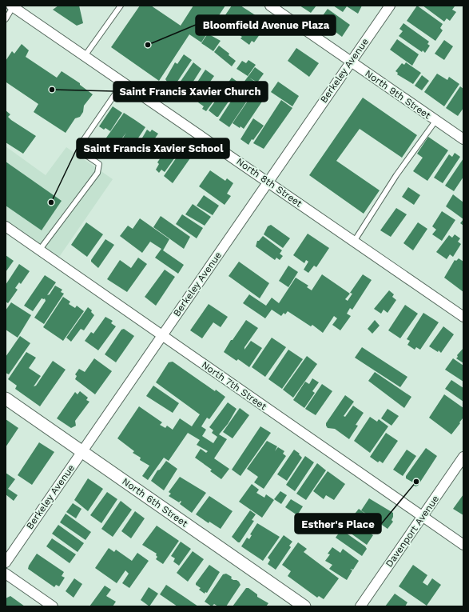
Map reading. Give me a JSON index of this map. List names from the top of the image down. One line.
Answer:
{"streets":{"street":["Berkeley Avenue","North 9th Street","North 8th Street","North 7th Street","North 6th Street","Davenport Avenue"]},"crossings":[["Berkeley Avenue","North 9th Street"],["Berkeley Avenue","North 8th Street"],["Berkeley Avenue","North 7th Street"],["Berkeley Avenue","North 6th Street"],["North 7th Street","Davenport Avenue"]],"places":["Bloomfield Avenue Plaza","Saint Francis Xavier Church","Saint Francis Xavier School","Esther's Place"]}
